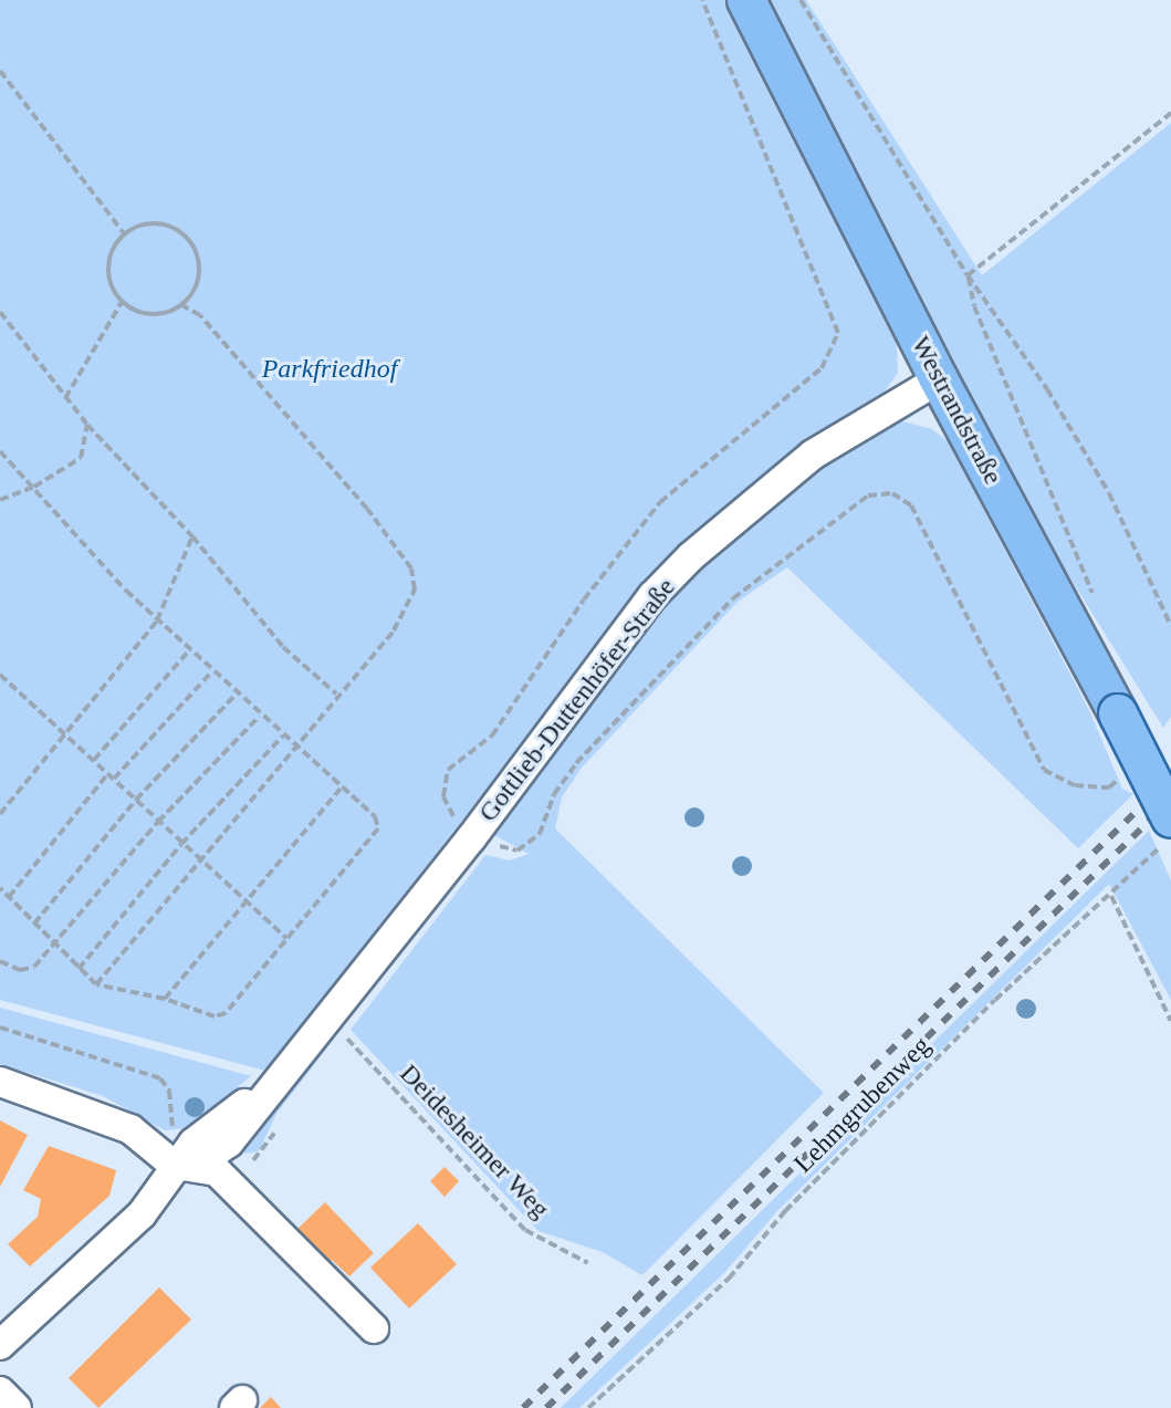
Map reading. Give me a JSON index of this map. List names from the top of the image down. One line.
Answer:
{"streets":{"main road":["Westrandstraße"],"street":["Gottlieb-Duttenhöfer-Straße"],"path":["Lehmgrubenweg","Deidesheimer Weg"]},"crossings":[["Westrandstraße","Gottlieb-Duttenhöfer-Straße"]],"parks":["Parkfriedhof"]}
